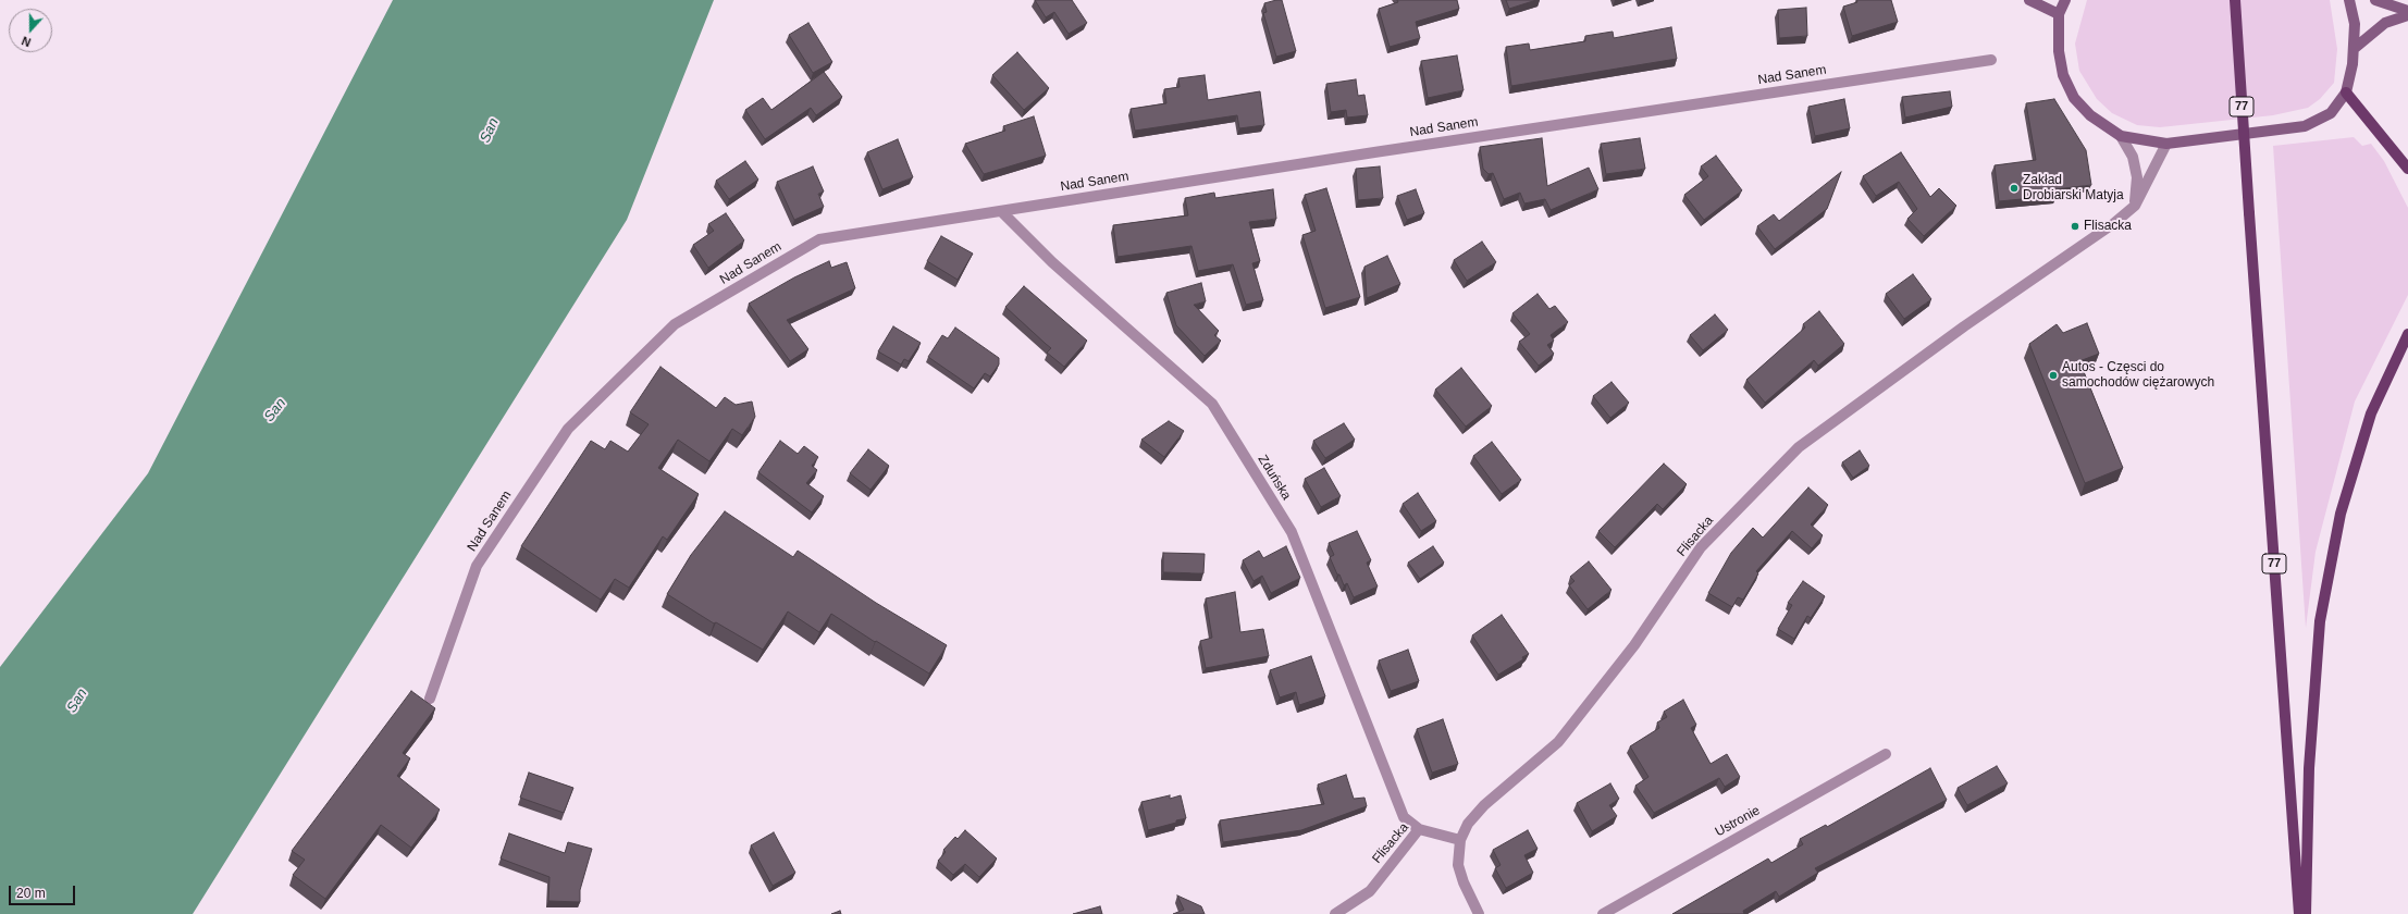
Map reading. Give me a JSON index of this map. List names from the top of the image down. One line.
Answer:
{"streets":{"main road":["77"],"street":["Nad Sanem","Zduńska","Flisacka","Ustronie"]},"crossings":[["Nad Sanem","Zduńska"],["Zduńska","Flisacka"]],"water":["San"],"places":["Zakład Drobiarski Matyja","Flisacka","Autos - Częsci do samochodów ciężarowych"],"scale_bar":"20 m","north":"bottom"}
